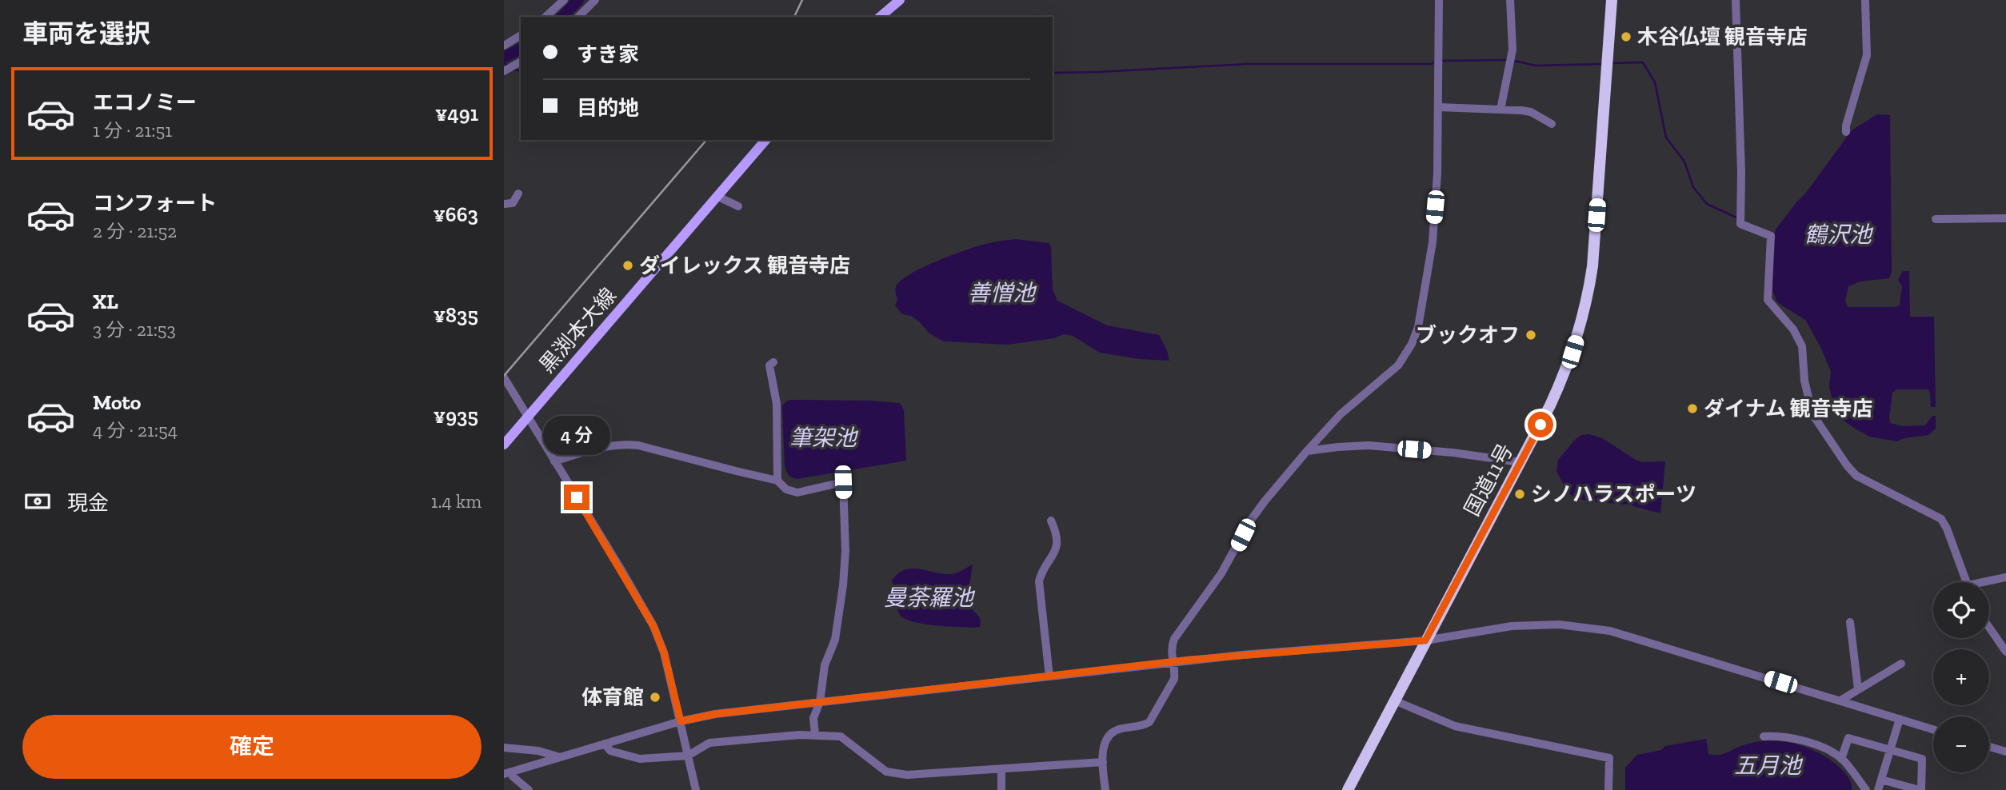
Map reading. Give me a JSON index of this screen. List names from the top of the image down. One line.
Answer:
{"streets":{"highway":["国道11号"],"main road":["黒渕本大線"]},"water":["鶴沢池","善憎池","筆架池","曼荼羅池","五月池"],"places":["木谷仏壇 観音寺店","ダイレックス 観音寺店","ブックオフ","ダイナム 観音寺店","シノハラスポーツ","体育館"],"page":{"heading":"車両を選択","banner":["すき家","目的地"],"list":[{"name":"エコノミー","note":"1 分 · 21:51","value":"¥491"},{"name":"コンフォート","note":"2 分 · 21:52","value":"¥663"},{"name":"XL","note":"3 分 · 21:53","value":"¥835"},{"name":"Moto","note":"4 分 · 21:54","value":"¥935"}],"bubble":"4 分","pay":["現金","1.4 km"],"map_buttons":["+","−"],"buttons":"確定"}}
